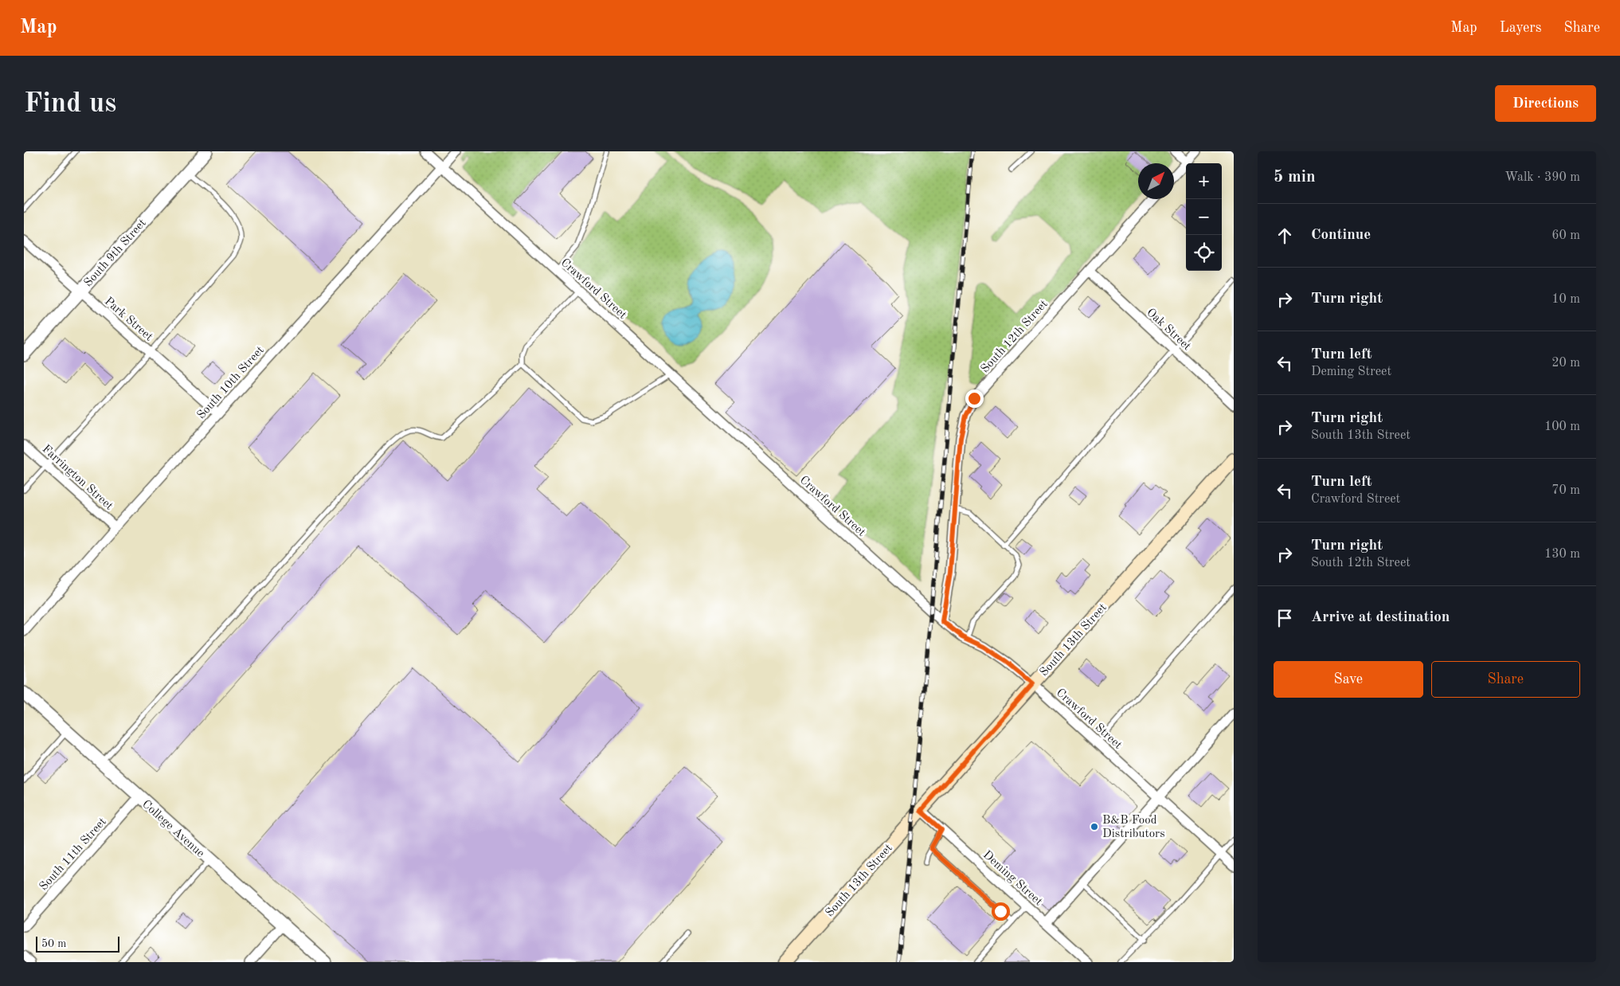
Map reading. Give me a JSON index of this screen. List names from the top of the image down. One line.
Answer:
{"streets":{"main road":["South 13th Street"],"street":["South 9th Street","Crawford Street","Park Street","Oak Street","South 12th Street","South 10th Street","Farrington Street","College Avenue","South 11th Street","Deming Street"]},"crossings":[["South 9th Street","Park Street"],["Crawford Street","South 12th Street"],["Crawford Street","South 10th Street"],["Crawford Street","South 13th Street"],["Park Street","South 10th Street"],["Oak Street","South 12th Street"],["South 10th Street","Farrington Street"],["South 13th Street","Deming Street"],["College Avenue","South 11th Street"]],"places":["B&B Food Distributors"],"scale_bar":"50 m","north":"top right","page":{"header":"Map","nav":["Map","Layers","Share"],"buttons":["Directions",["Save","Share"]],"title":"Find us","heading":["5 min","Walk · 390 m"],"map_buttons":["+","−"],"list":[["Continue","60 m"],["Turn right","10 m"],["Turn left","Deming Street","20 m"],["Turn right","South 13th Street","100 m"],["Turn left","Crawford Street","70 m"],["Turn right","South 12th Street","130 m"],"Arrive at destination"],"scale":"50 m"}}
